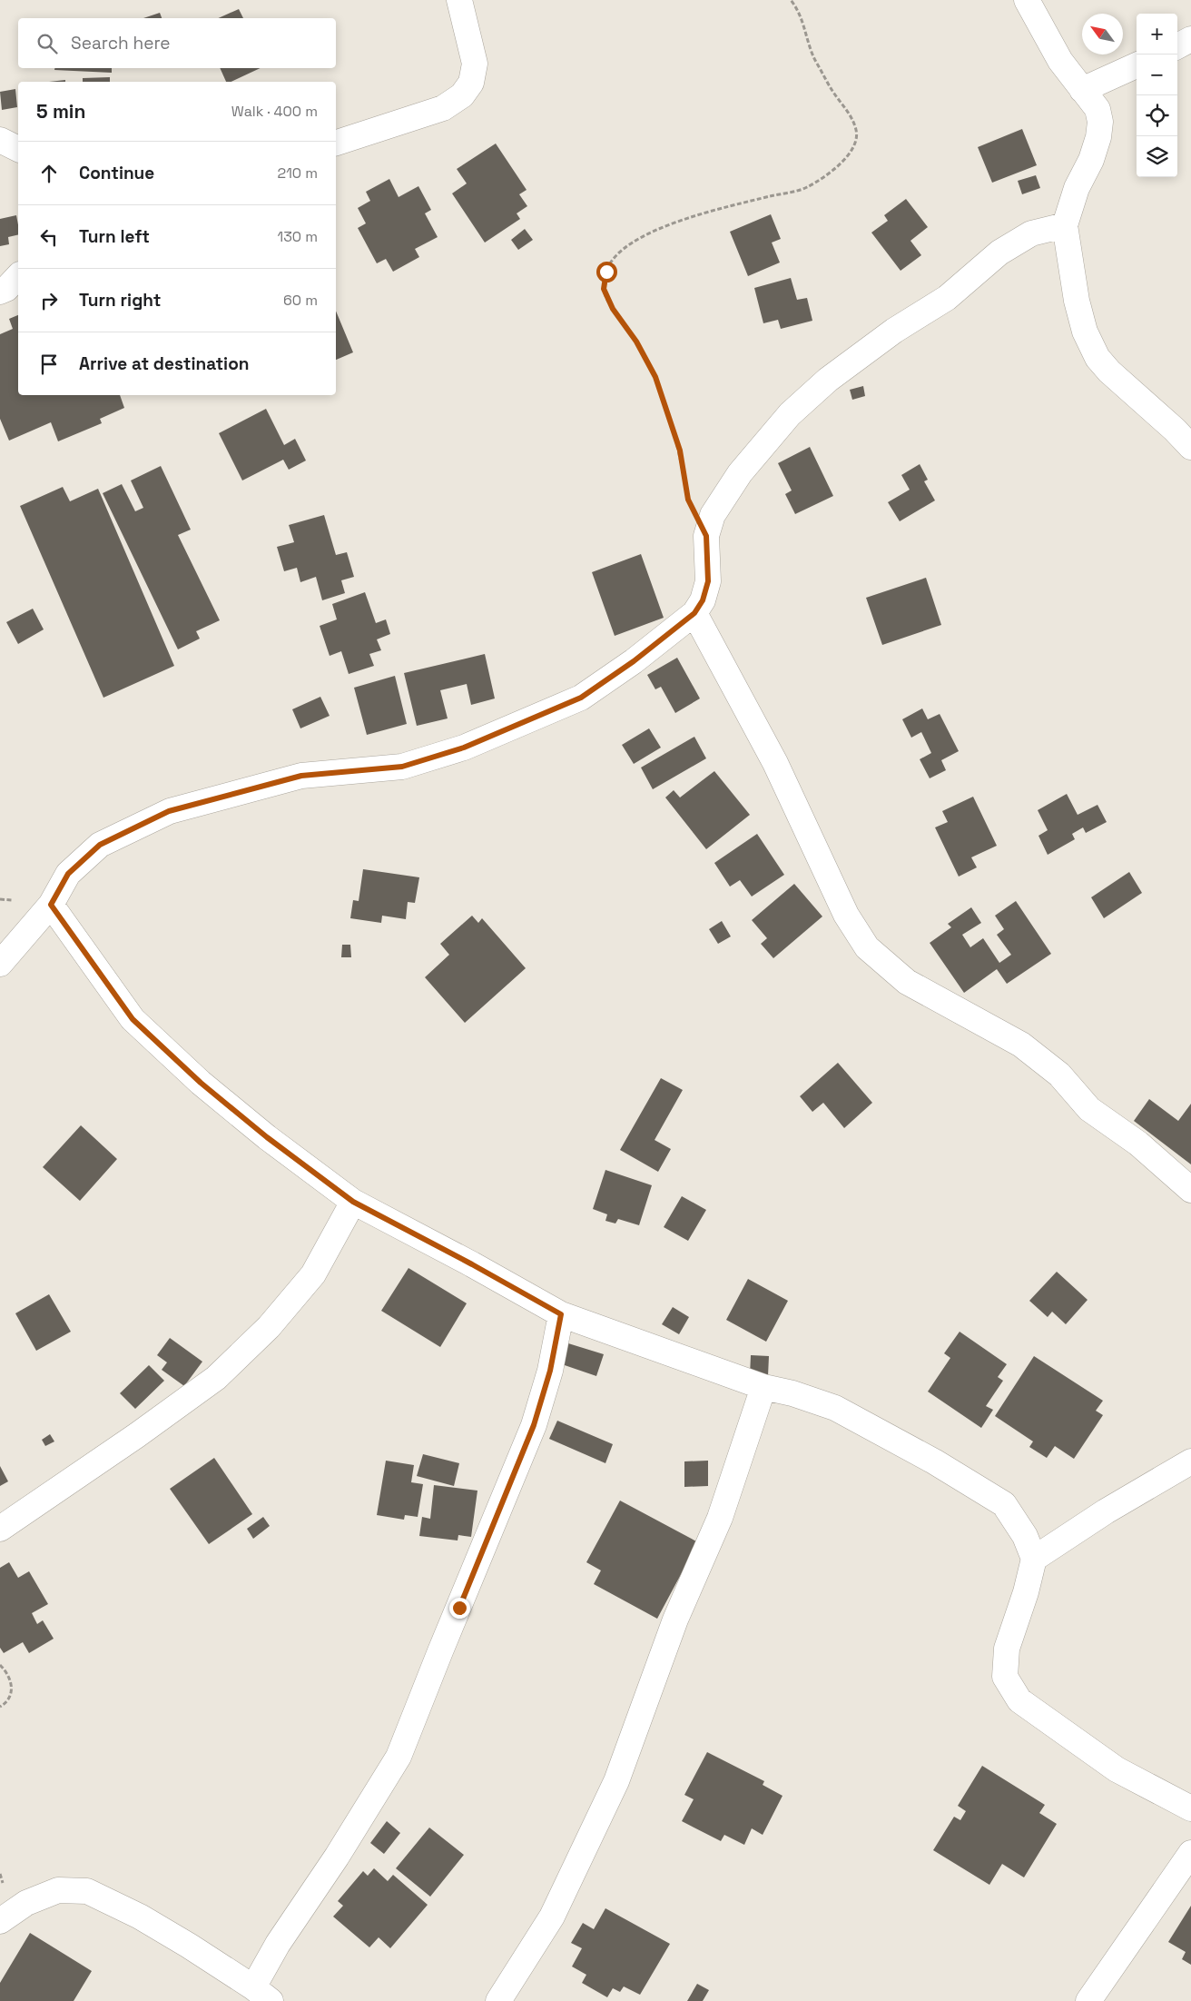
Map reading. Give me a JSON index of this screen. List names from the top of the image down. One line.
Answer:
{"north":"top left","page":{"map_buttons":["+","−"],"search":"Search here","heading":["5 min","Walk · 400 m"],"list":[["Continue","210 m"],["Turn left","130 m"],["Turn right","60 m"],"Arrive at destination"]}}
